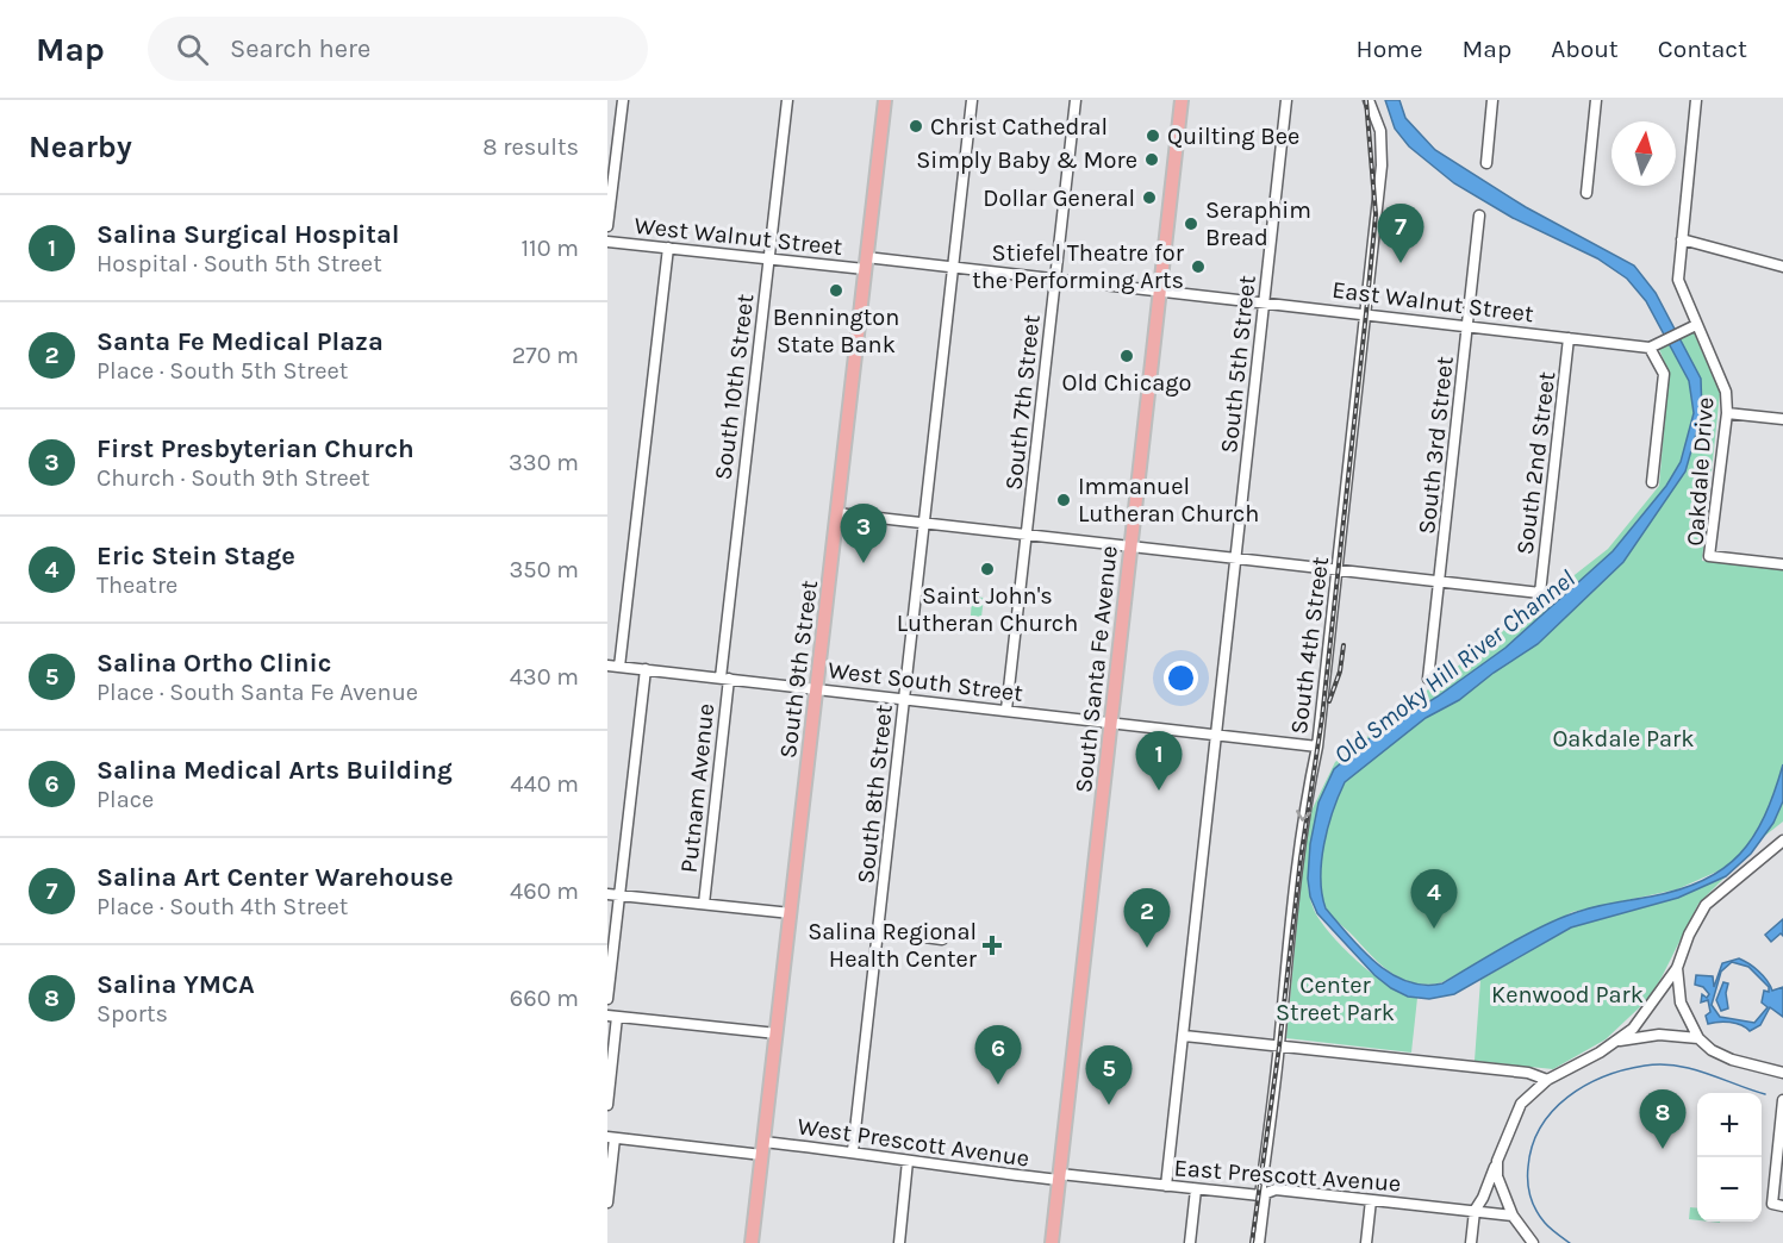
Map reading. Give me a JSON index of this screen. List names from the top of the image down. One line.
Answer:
{"streets":{"main road":["South 9th Street","South Santa Fe Avenue"],"street":["West Walnut Street","East Walnut Street","South 5th Street","South 10th Street","South 7th Street","South 3rd Street","South 2nd Street","Oakdale Drive","South 4th Street","West South Street","Putnam Avenue","South 8th Street","West Prescott Avenue","East Prescott Avenue"]},"crossings":[["West Walnut Street","East Walnut Street"],["West Walnut Street","South 10th Street"],["West Walnut Street","South 7th Street"],["West Walnut Street","South 9th Street"],["West Walnut Street","South Santa Fe Avenue"],["West Walnut Street","South 8th Street"],["East Walnut Street","South 5th Street"],["East Walnut Street","South 3rd Street"],["East Walnut Street","South 2nd Street"],["East Walnut Street","South 4th Street"],["East Walnut Street","South Santa Fe Avenue"],["South 5th Street","West South Street"],["South 5th Street","East Prescott Avenue"],["South 10th Street","West South Street"],["South 10th Street","Putnam Avenue"],["South 7th Street","West South Street"],["South 3rd Street","South 2nd Street"],["South 4th Street","West South Street"],["South 4th Street","East Prescott Avenue"],["South 9th Street","West South Street"],["South 9th Street","West Prescott Avenue"],["South Santa Fe Avenue","West South Street"],["South Santa Fe Avenue","West Prescott Avenue"],["South Santa Fe Avenue","East Prescott Avenue"],["West South Street","Putnam Avenue"],["West South Street","South 8th Street"],["South 8th Street","West Prescott Avenue"],["West Prescott Avenue","East Prescott Avenue"]],"water":["Old Smoky Hill River Channel"],"parks":["Oakdale Park","Center Street Park","Kenwood Park"],"places":{"other":["Christ Cathedral","Quilting Bee","Simply Baby & More","Dollar General","Seraphim Bread","Stiefel Theatre for the Performing Arts","Bennington State Bank","Old Chicago","Immanuel Lutheran Church","Saint John's Lutheran Church"],"health":["Salina Regional Health Center"]},"north":"top","page":{"header":"Map","search":"Search here","nav":["Home","Map","About","Contact"],"heading":["Nearby","8 results"],"list":[{"mark":"1","name":"Salina Surgical Hospital","note":"Hospital · South 5th Street","value":"110 m"},{"mark":"2","name":"Santa Fe Medical Plaza","note":"Place · South 5th Street","value":"270 m"},{"mark":"3","name":"First Presbyterian Church","note":"Church · South 9th Street","value":"330 m"},{"mark":"4","name":"Eric Stein Stage","note":"Theatre","value":"350 m"},{"mark":"5","name":"Salina Ortho Clinic","note":"Place · South Santa Fe Avenue","value":"430 m"},{"mark":"6","name":"Salina Medical Arts Building","note":"Place","value":"440 m"},{"mark":"7","name":"Salina Art Center Warehouse","note":"Place · South 4th Street","value":"460 m"},{"mark":"8","name":"Salina YMCA","note":"Sports","value":"660 m"}],"pins":["7","3","1","4","2","6","5","8"],"map_buttons":["+","−"]}}
